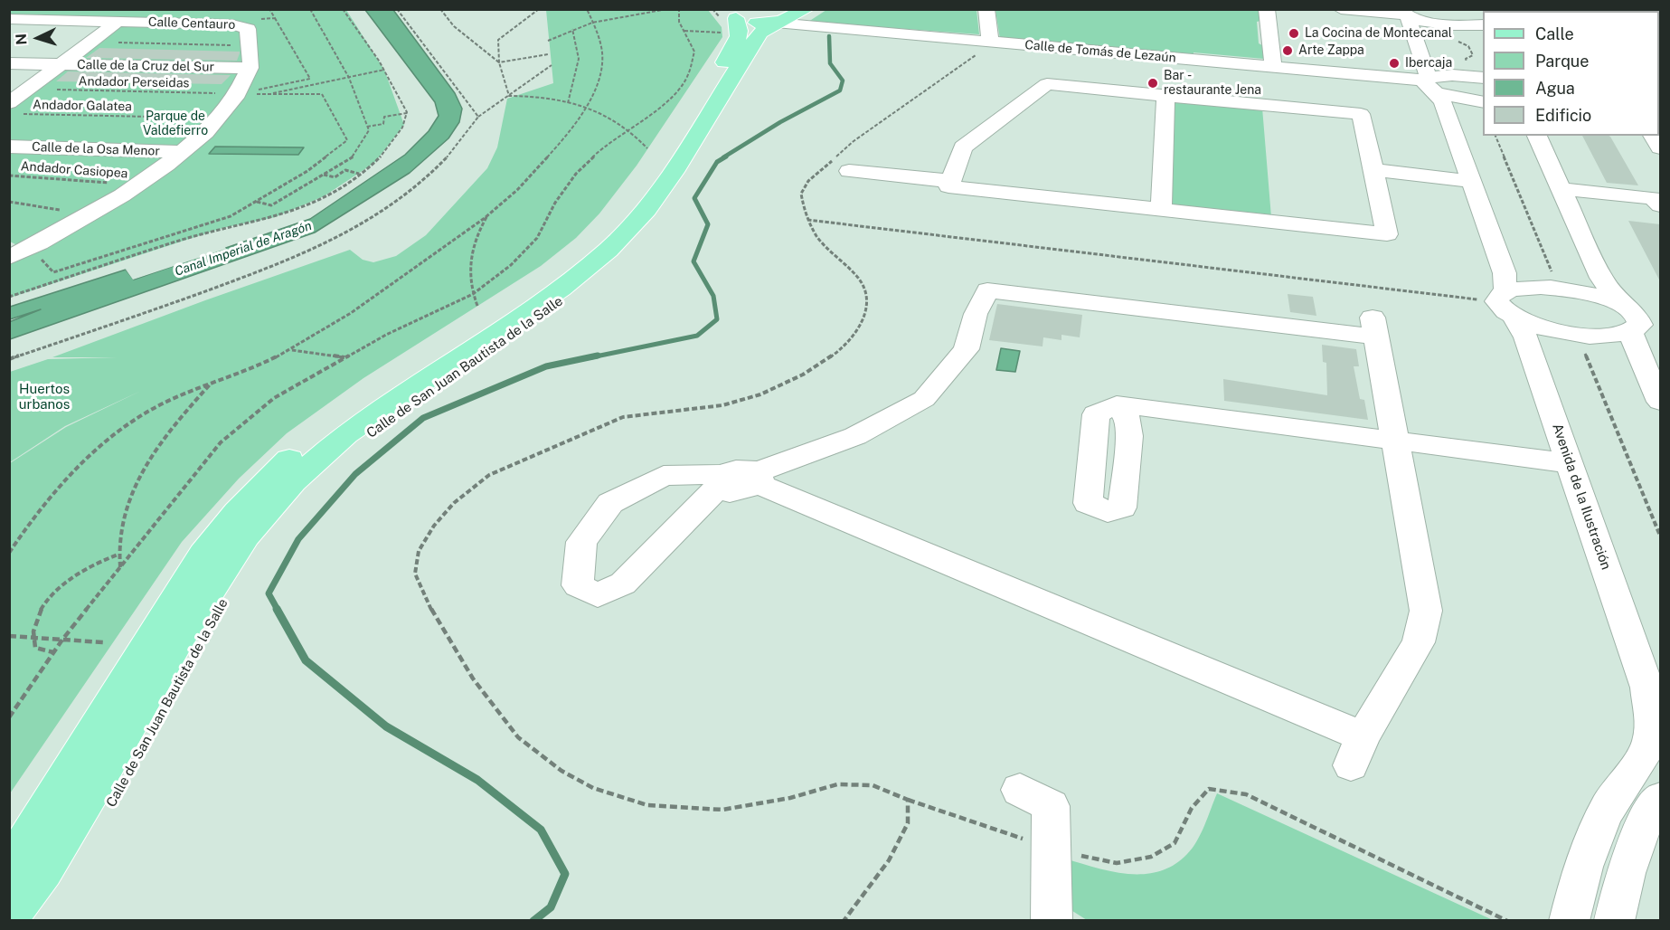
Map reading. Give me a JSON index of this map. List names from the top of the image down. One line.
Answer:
{"streets":{"main road":["Calle de San Juan Bautista de la Salle"],"street":["Calle Centauro","Calle de Tomás de Lezaún","Calle de la Cruz del Sur","Calle de la Osa Menor","Avenida de la Ilustración"],"path":["Andador Perseidas","Andador Galatea","Andador Casiopea"]},"crossings":[["Calle de Tomás de Lezaún","Calle de San Juan Bautista de la Salle"],["Calle de Tomás de Lezaún","Avenida de la Ilustración"]],"water":["Canal Imperial de Aragón"],"parks":["Parque de Valdefierro","Huertos urbanos"],"places":["La Cocina de Montecanal","Arte Zappa","Ibercaja","Bar - restaurante Jena"],"legend":["Calle","Parque","Agua","Edificio"],"north":"left"}
